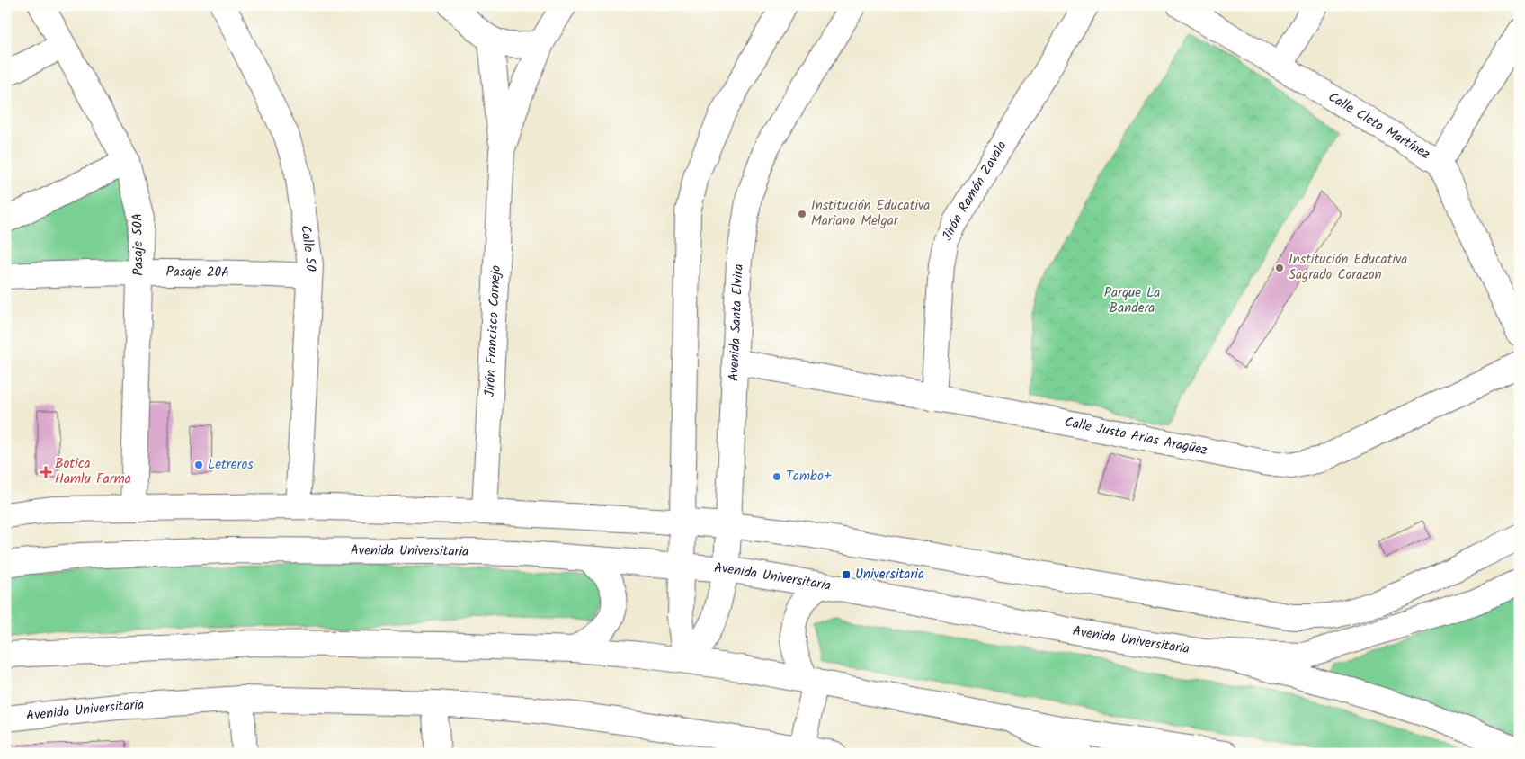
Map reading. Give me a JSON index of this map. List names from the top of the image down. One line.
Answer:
{"streets":{"main road":["Calle Cleto Martínez","Jirón Ramón Zavala","Pasaje 50A","Calle 50","Pasaje 20A","Avenida Santa Elvira","Jirón Francisco Cornejo","Calle Justo Arias Aragüez","Avenida Universitaria"]},"crossings":[["Jirón Ramón Zavala","Calle Justo Arias Aragüez"],["Pasaje 50A","Pasaje 20A"],["Calle 50","Pasaje 20A"],["Avenida Santa Elvira","Calle Justo Arias Aragüez"],["Avenida Santa Elvira","Avenida Universitaria"]],"parks":["Parque La Bandera"],"places":{"other":["Institución Educativa Mariano Melgar","Institución Educativa Sagrado Corazon","Letreros","Tambo+"],"health":["Botica Hamlu Farma"],"transit":["Universitaria"]}}
